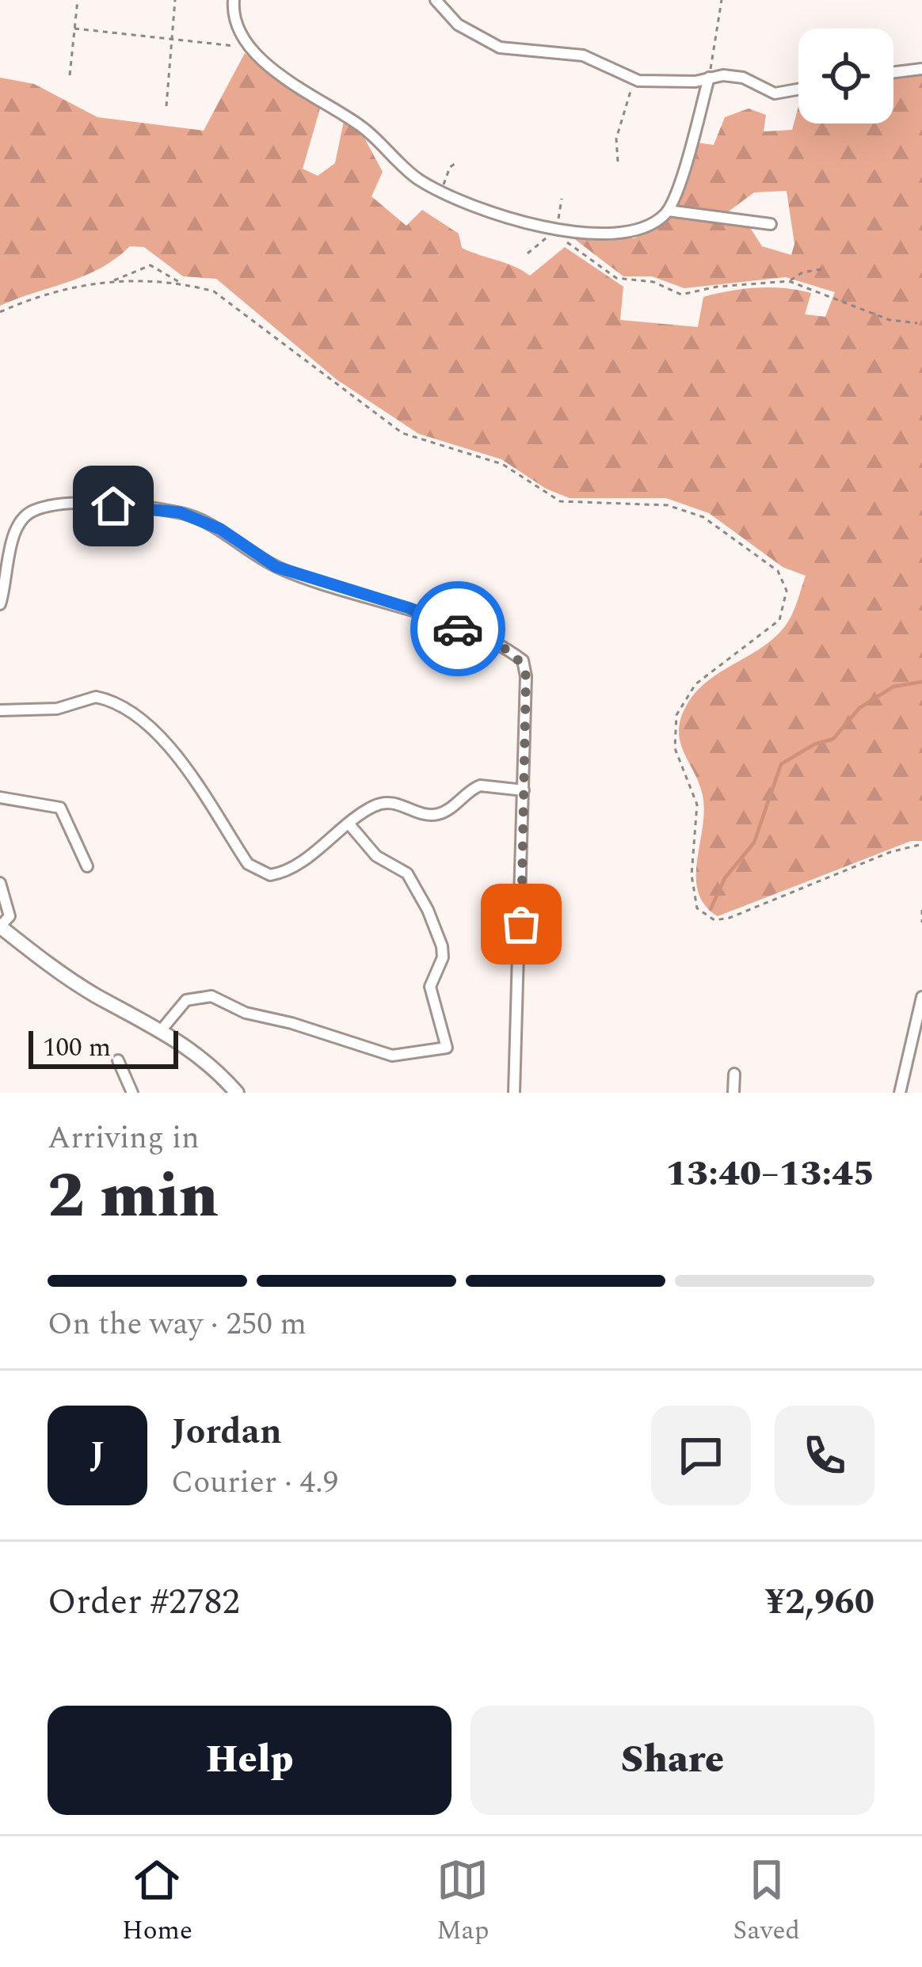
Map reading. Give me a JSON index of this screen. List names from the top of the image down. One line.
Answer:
{"scale_bar":"100 m","page":{"scale":"100 m","heading":["2 min","Arriving in","13:40–13:45"],"panel":["Jordan","Courier · 4.9","Order #2782","¥2,960"],"bar":"On the way · 250 m","round":"J","buttons":["Help","Share"],"tabs":["Home","Map","Saved"]}}
